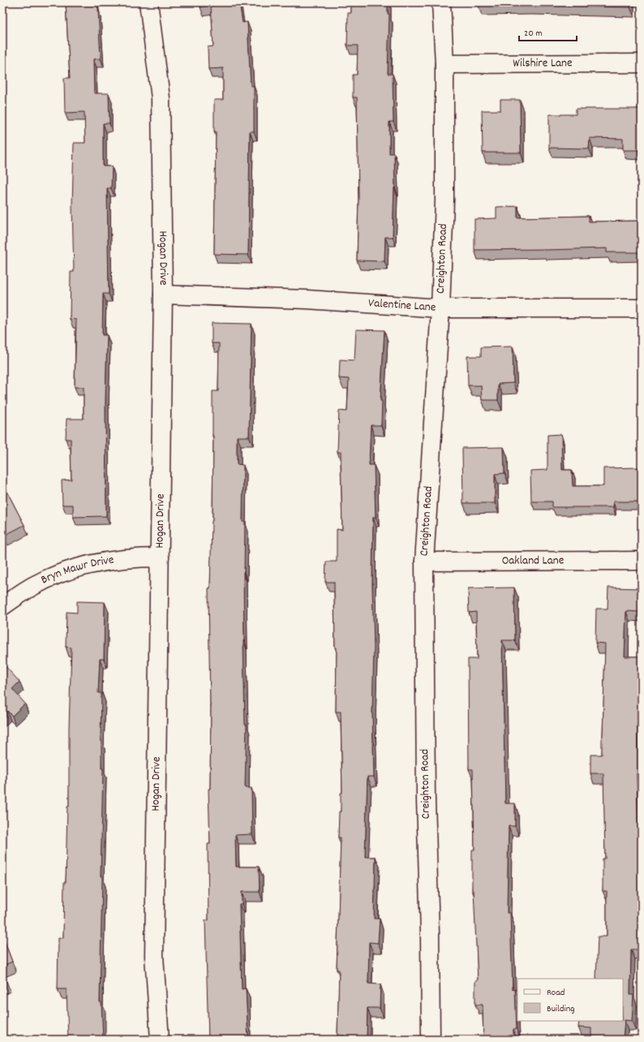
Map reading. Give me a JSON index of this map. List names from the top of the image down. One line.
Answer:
{"streets":{"street":["Wilshire Lane","Hogan Drive","Creighton Road","Valentine Lane","Oakland Lane","Bryn Mawr Drive"]},"crossings":[["Wilshire Lane","Creighton Road"],["Hogan Drive","Valentine Lane"],["Hogan Drive","Bryn Mawr Drive"],["Creighton Road","Valentine Lane"],["Creighton Road","Oakland Lane"]],"legend":["Road","Building"],"scale_bar":"20 m"}
